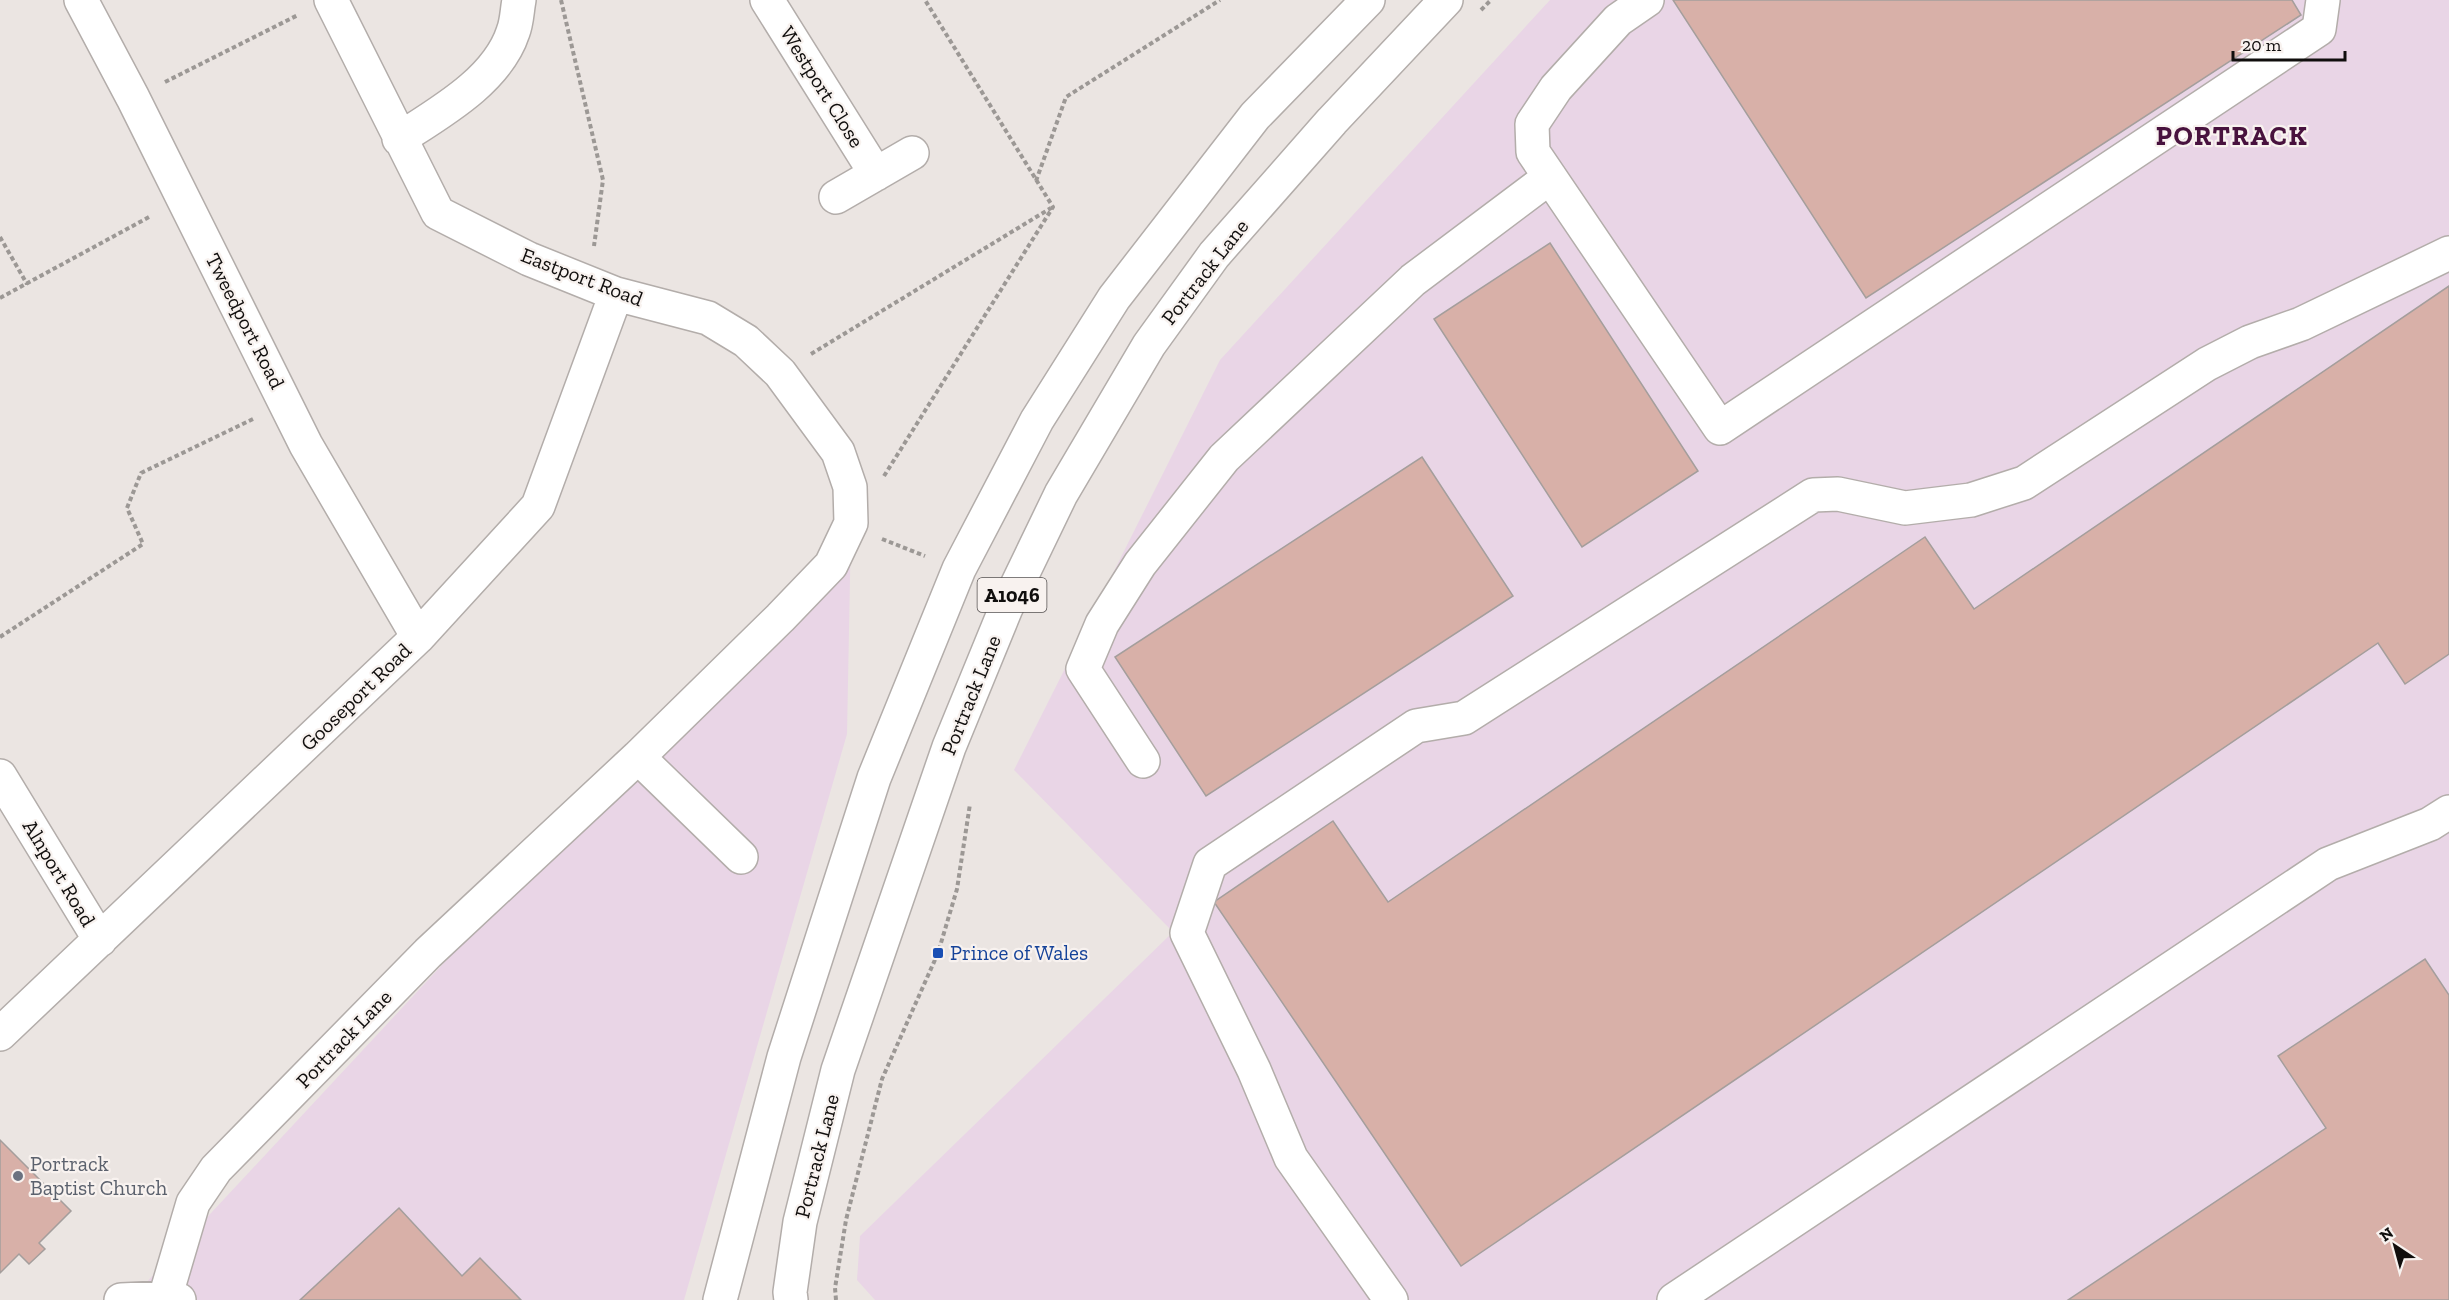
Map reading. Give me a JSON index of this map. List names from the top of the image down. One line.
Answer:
{"streets":{"street":["Westport Close","Portrack Lane","Eastport Road","Tweedport Road","A1046","Gooseport Road","Alnport Road"]},"crossings":[["Portrack Lane","Eastport Road"],["Eastport Road","Gooseport Road"],["Tweedport Road","Gooseport Road"],["Gooseport Road","Alnport Road"]],"districts":["PORTRACK"],"places":{"transit":["Prince of Wales"],"other":["Portrack Baptist Church"]},"scale_bar":"20 m","north":"top left"}
